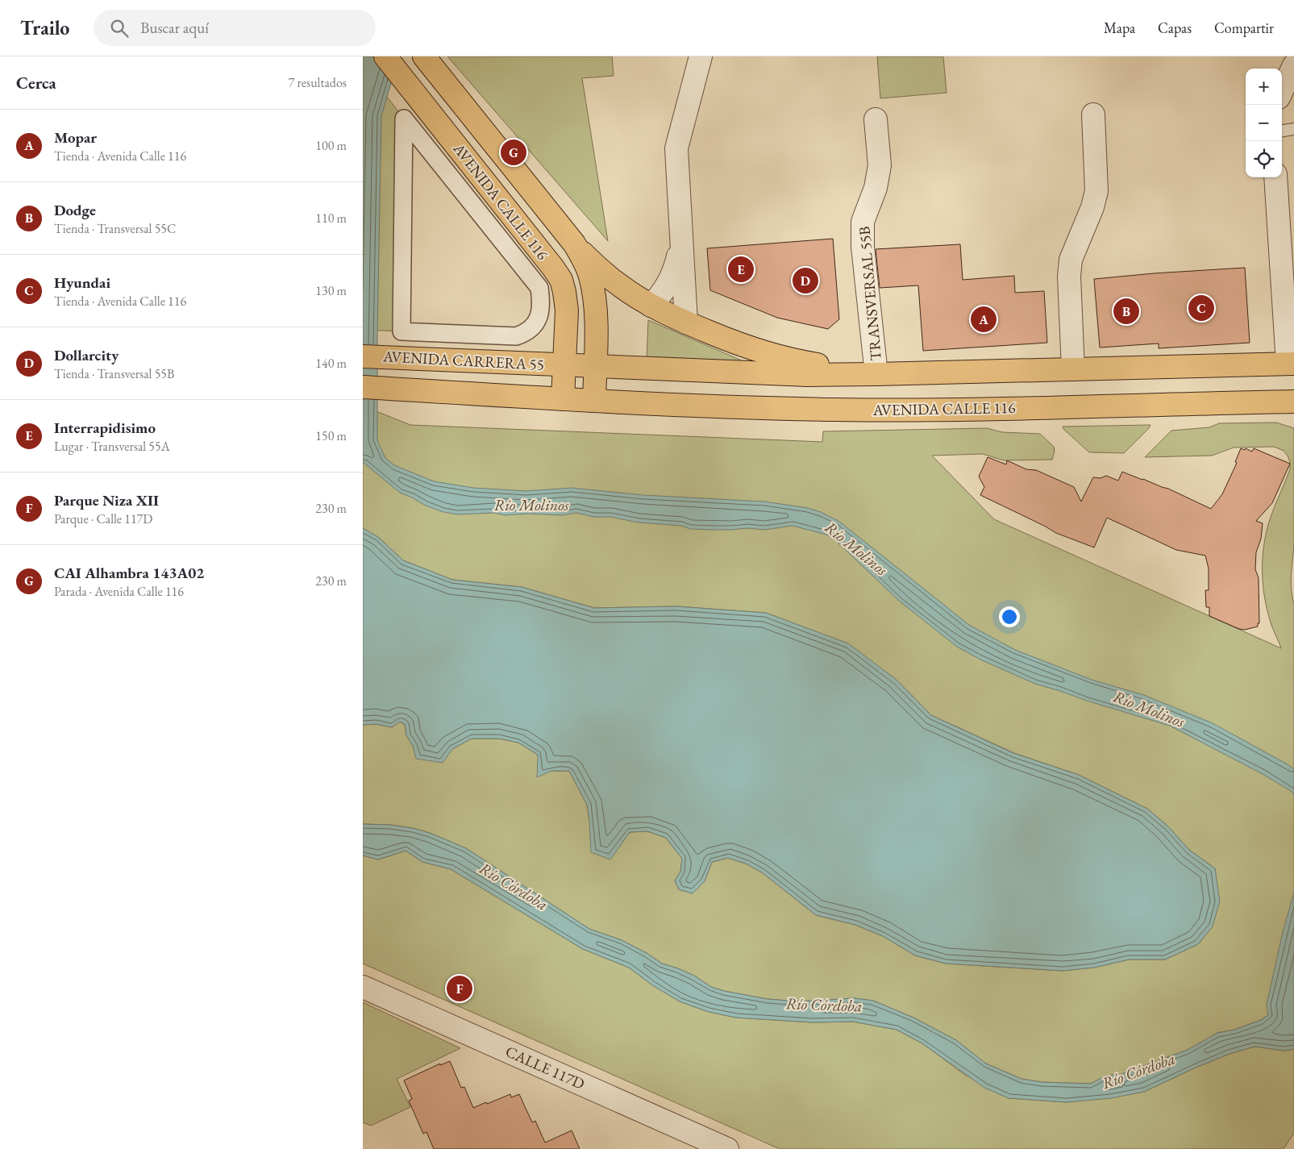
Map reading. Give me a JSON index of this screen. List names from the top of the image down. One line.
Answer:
{"streets":{"main road":["AVENIDA CALLE 116","AVENIDA CARRERA 55"],"street":["TRANSVERSAL 55B","CALLE 117D"]},"crossings":[["AVENIDA CALLE 116","AVENIDA CARRERA 55"]],"water":["Río Molinos","Río Córdoba"],"page":{"header":"Trailo","search":"Buscar aquí","nav":["Mapa","Capas","Compartir"],"heading":["Cerca","7 resultados"],"map_buttons":["+","−"],"list":[{"mark":"A","name":"Mopar","note":"Tienda · Avenida Calle 116","value":"100 m"},{"mark":"B","name":"Dodge","note":"Tienda · Transversal 55C","value":"110 m"},{"mark":"C","name":"Hyundai","note":"Tienda · Avenida Calle 116","value":"130 m"},{"mark":"D","name":"Dollarcity","note":"Tienda · Transversal 55B","value":"140 m"},{"mark":"E","name":"Interrapidisimo","note":"Lugar · Transversal 55A","value":"150 m"},{"mark":"F","name":"Parque Niza XII","note":"Parque · Calle 117D","value":"230 m"},{"mark":"G","name":"CAI Alhambra 143A02","note":"Parada · Avenida Calle 116","value":"230 m"}],"pins":["G","E","D","C","B","A","F"]}}
